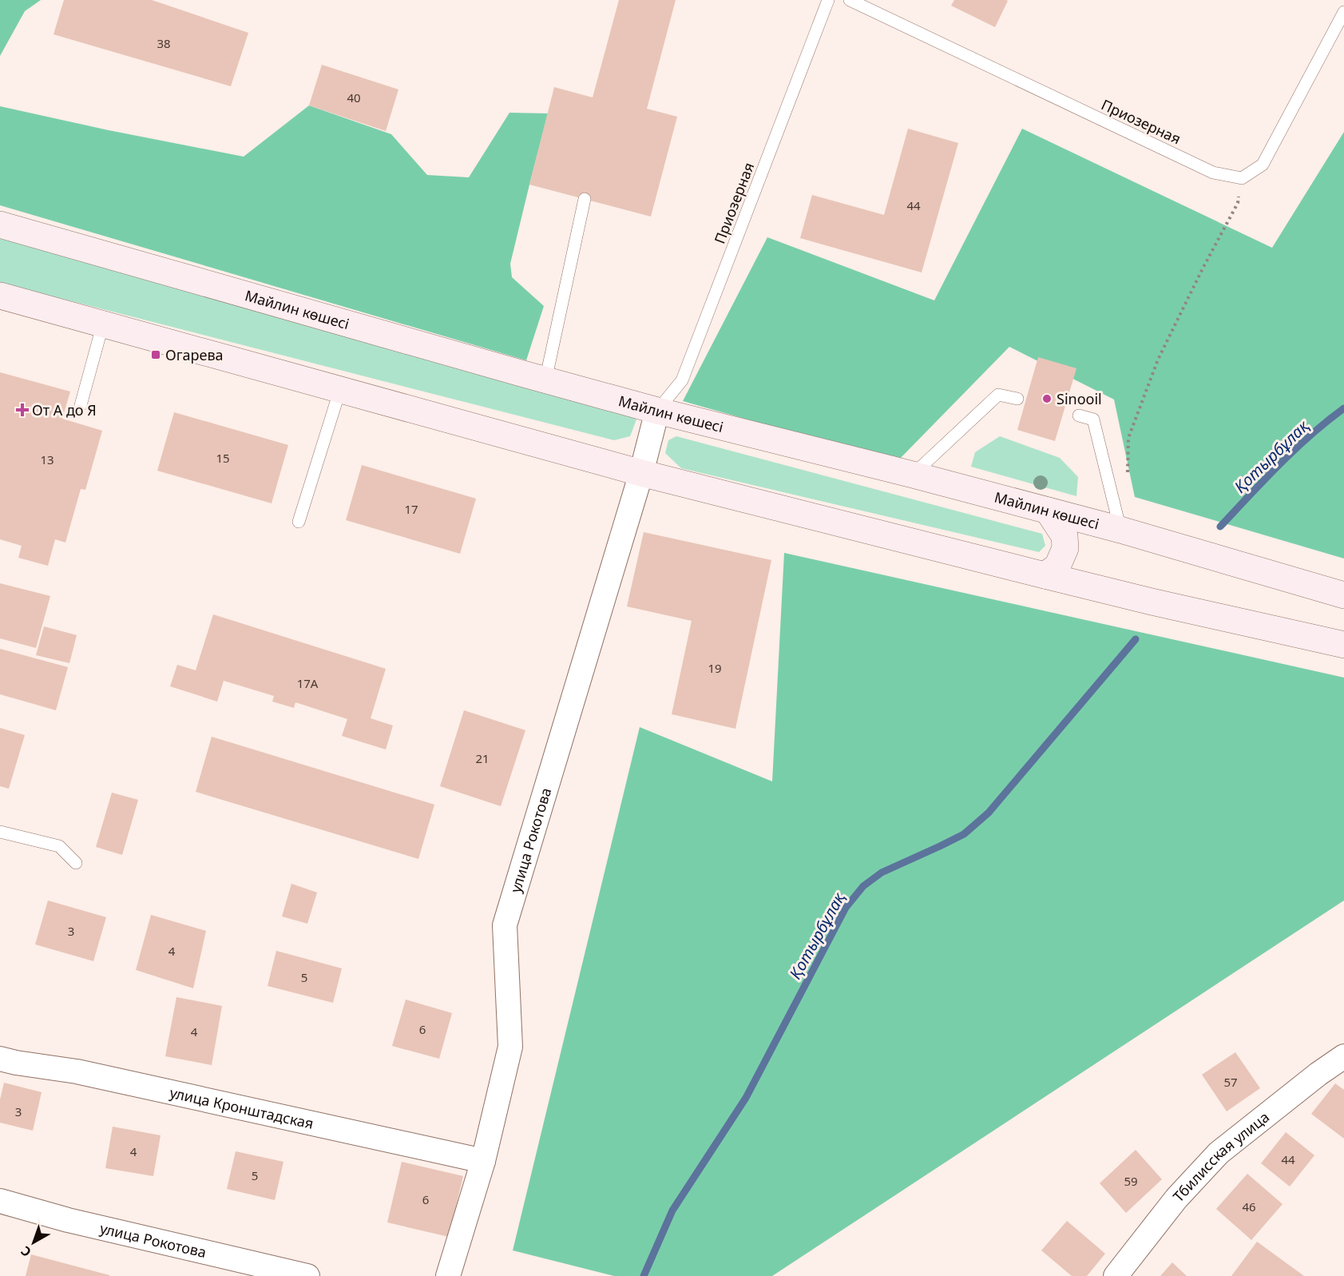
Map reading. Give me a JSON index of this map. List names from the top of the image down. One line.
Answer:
{"streets":{"main road":["Майлин көшесі"],"street":["улица Рокотова","улица Кронштадская","Тбилисская улица"],"lane":["Приозерная"]},"crossings":[["Приозерная","Майлин көшесі"],["Приозерная","улица Рокотова"],["Майлин көшесі","улица Рокотова"],["улица Рокотова","улица Кронштадская"]],"water":["Қотырбұлақ"],"places":{"transit":["Огарева"],"other":["Sinooil"],"health":["От А до Я"]},"house_numbers":["38","40","44","15","13","17","19","17А","21","3","4","5","6","4","57","3","4","44","5","59","6","46"],"north":"bottom left"}
